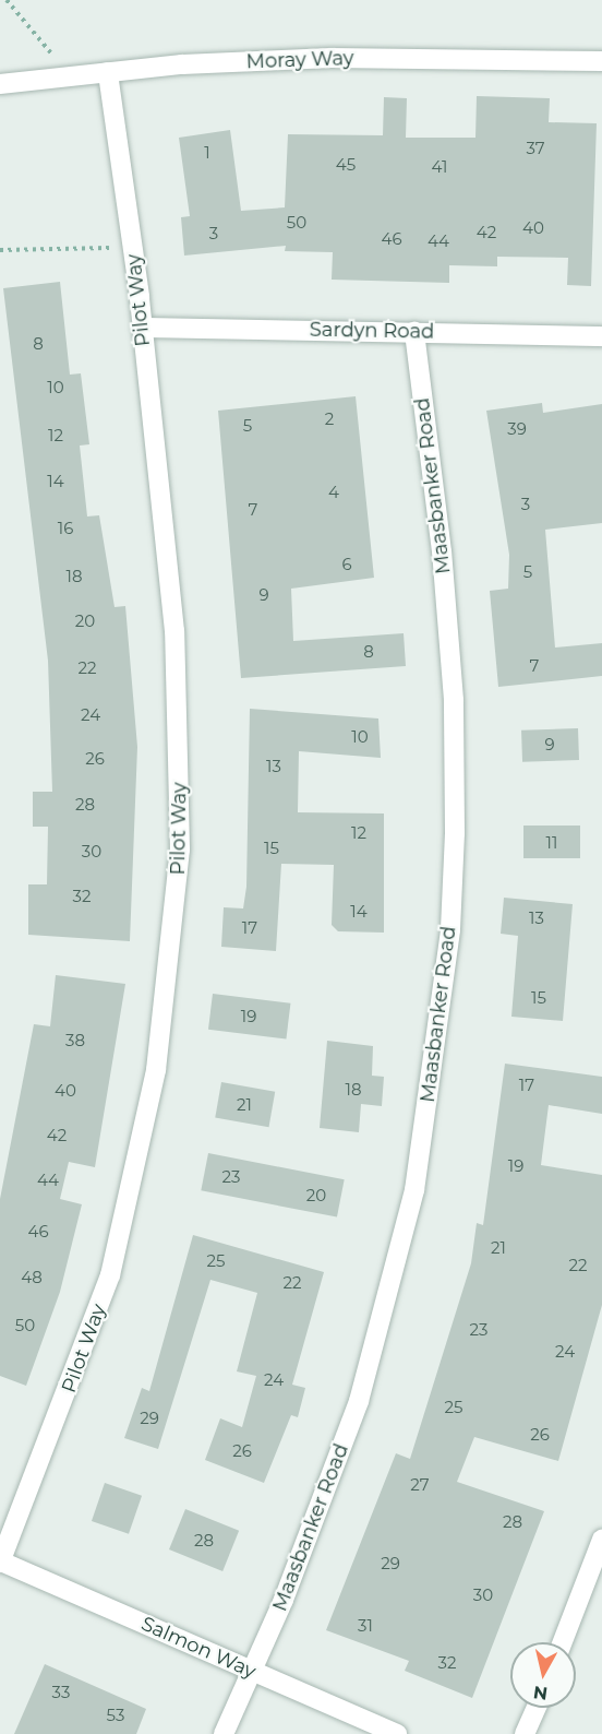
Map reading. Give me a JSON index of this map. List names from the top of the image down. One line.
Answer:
{"streets":{"street":["Moray Way","Pilot Way","Sardyn Road","Maasbanker Road","Salmon Way"]},"crossings":[["Moray Way","Pilot Way"],["Pilot Way","Sardyn Road"],["Pilot Way","Salmon Way"],["Sardyn Road","Maasbanker Road"],["Maasbanker Road","Salmon Way"]],"house_numbers":["37","1","45","41","50","40","42","3","46","44","8","10","2","5","39","12","14","4","3","7","16","6","5","18","9","20","8","7","22","24","10","9","26","13","28","12","11","15","30","32","14","13","17","15","19","38","17","18","40","21","42","19","23","44","20","46","21","25","22","48","22","50","23","24","24","25","29","26","26","27","28","28","29","30","31","32","33","53"],"north":"bottom"}
